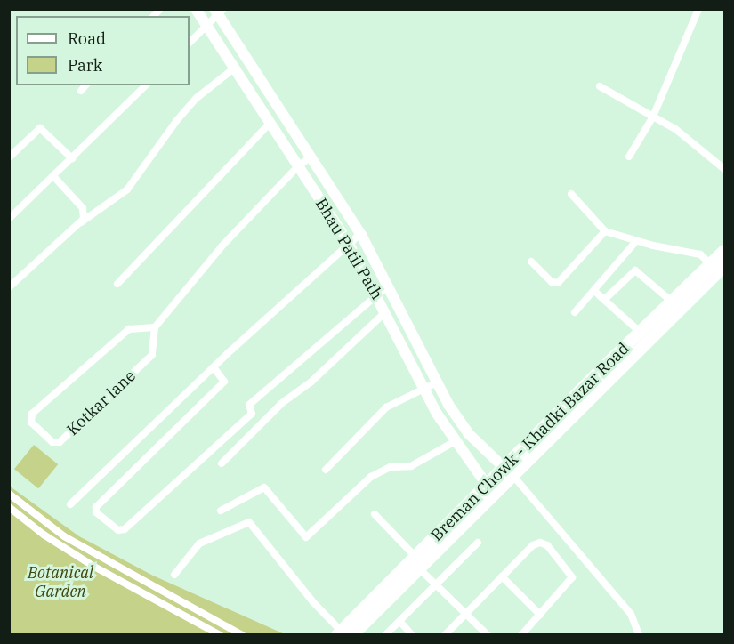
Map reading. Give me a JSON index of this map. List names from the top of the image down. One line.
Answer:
{"streets":{"main road":["Bhau Patil Path","Breman Chowk - Khadki Bazar Road"],"street":["Kotkar lane"]},"crossings":[["Bhau Patil Path","Breman Chowk - Khadki Bazar Road"]],"parks":["Botanical Garden"],"legend":["Road","Park"]}
